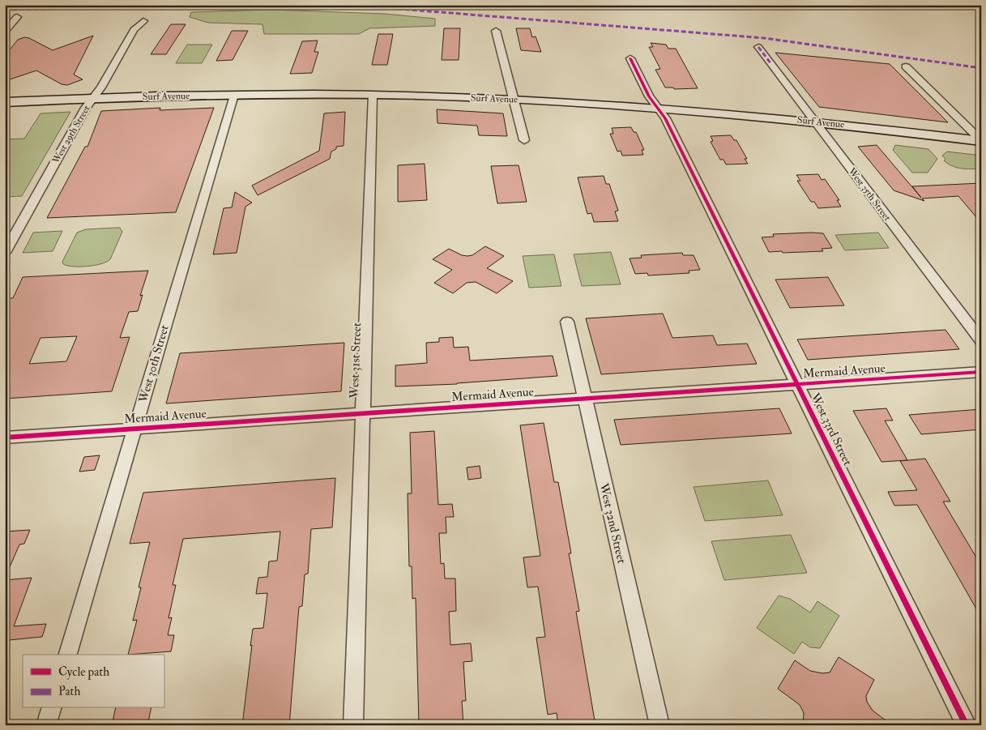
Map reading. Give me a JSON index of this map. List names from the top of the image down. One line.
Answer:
{"streets":{"main road":["Surf Avenue"],"street":["West 29th Street","West 35th Street","West 31st Street","West 30th Street","Mermaid Avenue","West 33rd Street","West 32nd Street"]},"crossings":[["Surf Avenue","West 29th Street"],["Surf Avenue","West 35th Street"],["Surf Avenue","West 31st Street"],["Surf Avenue","West 30th Street"],["Surf Avenue","West 33rd Street"],["West 31st Street","Mermaid Avenue"],["West 30th Street","Mermaid Avenue"],["Mermaid Avenue","West 33rd Street"],["Mermaid Avenue","West 32nd Street"]],"legend":["Cycle path","Path"]}
